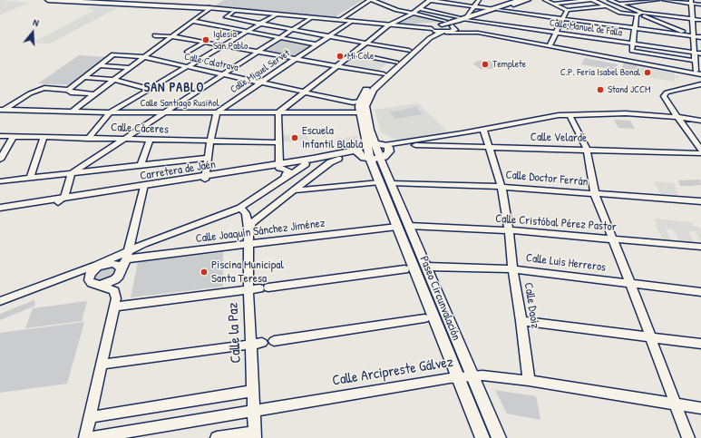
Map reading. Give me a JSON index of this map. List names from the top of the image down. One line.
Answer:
{"streets":{"main road":["Carretera de Jaén","Paseo Circunvalación"],"street":["Calle Manuel de Falla","Calle Calatrava","Calle Miguel Servet","Calle Santiago Rusiñol","Calle Cáceres","Calle Velarde","Calle Doctor Ferrán","Calle Cristóbal Pérez Pastor","Calle Joaquín Sánchez Jiménez","Calle Luis Herreros","Calle Daoíz","Calle la Paz","Calle Arcipreste Gálvez"]},"crossings":[["Calle Calatrava","Calle Miguel Servet"],["Calle Miguel Servet","Calle Santiago Rusiñol"],["Calle Velarde","Calle Daoíz"],["Carretera de Jaén","Paseo Circunvalación"],["Calle Doctor Ferrán","Paseo Circunvalación"],["Calle Doctor Ferrán","Calle Daoíz"],["Calle Cristóbal Pérez Pastor","Paseo Circunvalación"],["Calle Cristóbal Pérez Pastor","Calle Daoíz"],["Calle Joaquín Sánchez Jiménez","Paseo Circunvalación"],["Calle Joaquín Sánchez Jiménez","Calle la Paz"],["Calle Luis Herreros","Paseo Circunvalación"],["Calle Luis Herreros","Calle Daoíz"],["Paseo Circunvalación","Calle Arcipreste Gálvez"],["Calle Daoíz","Calle Arcipreste Gálvez"],["Calle la Paz","Calle Arcipreste Gálvez"]],"districts":["SAN PABLO"],"places":["Iglesia San Pablo","Mi Cole","Templete","C.P. Feria Isabel Bonal","Stand JCCM","Escuela Infantil Blablá","Piscina Municipal Santa Teresa"],"north":"top"}
